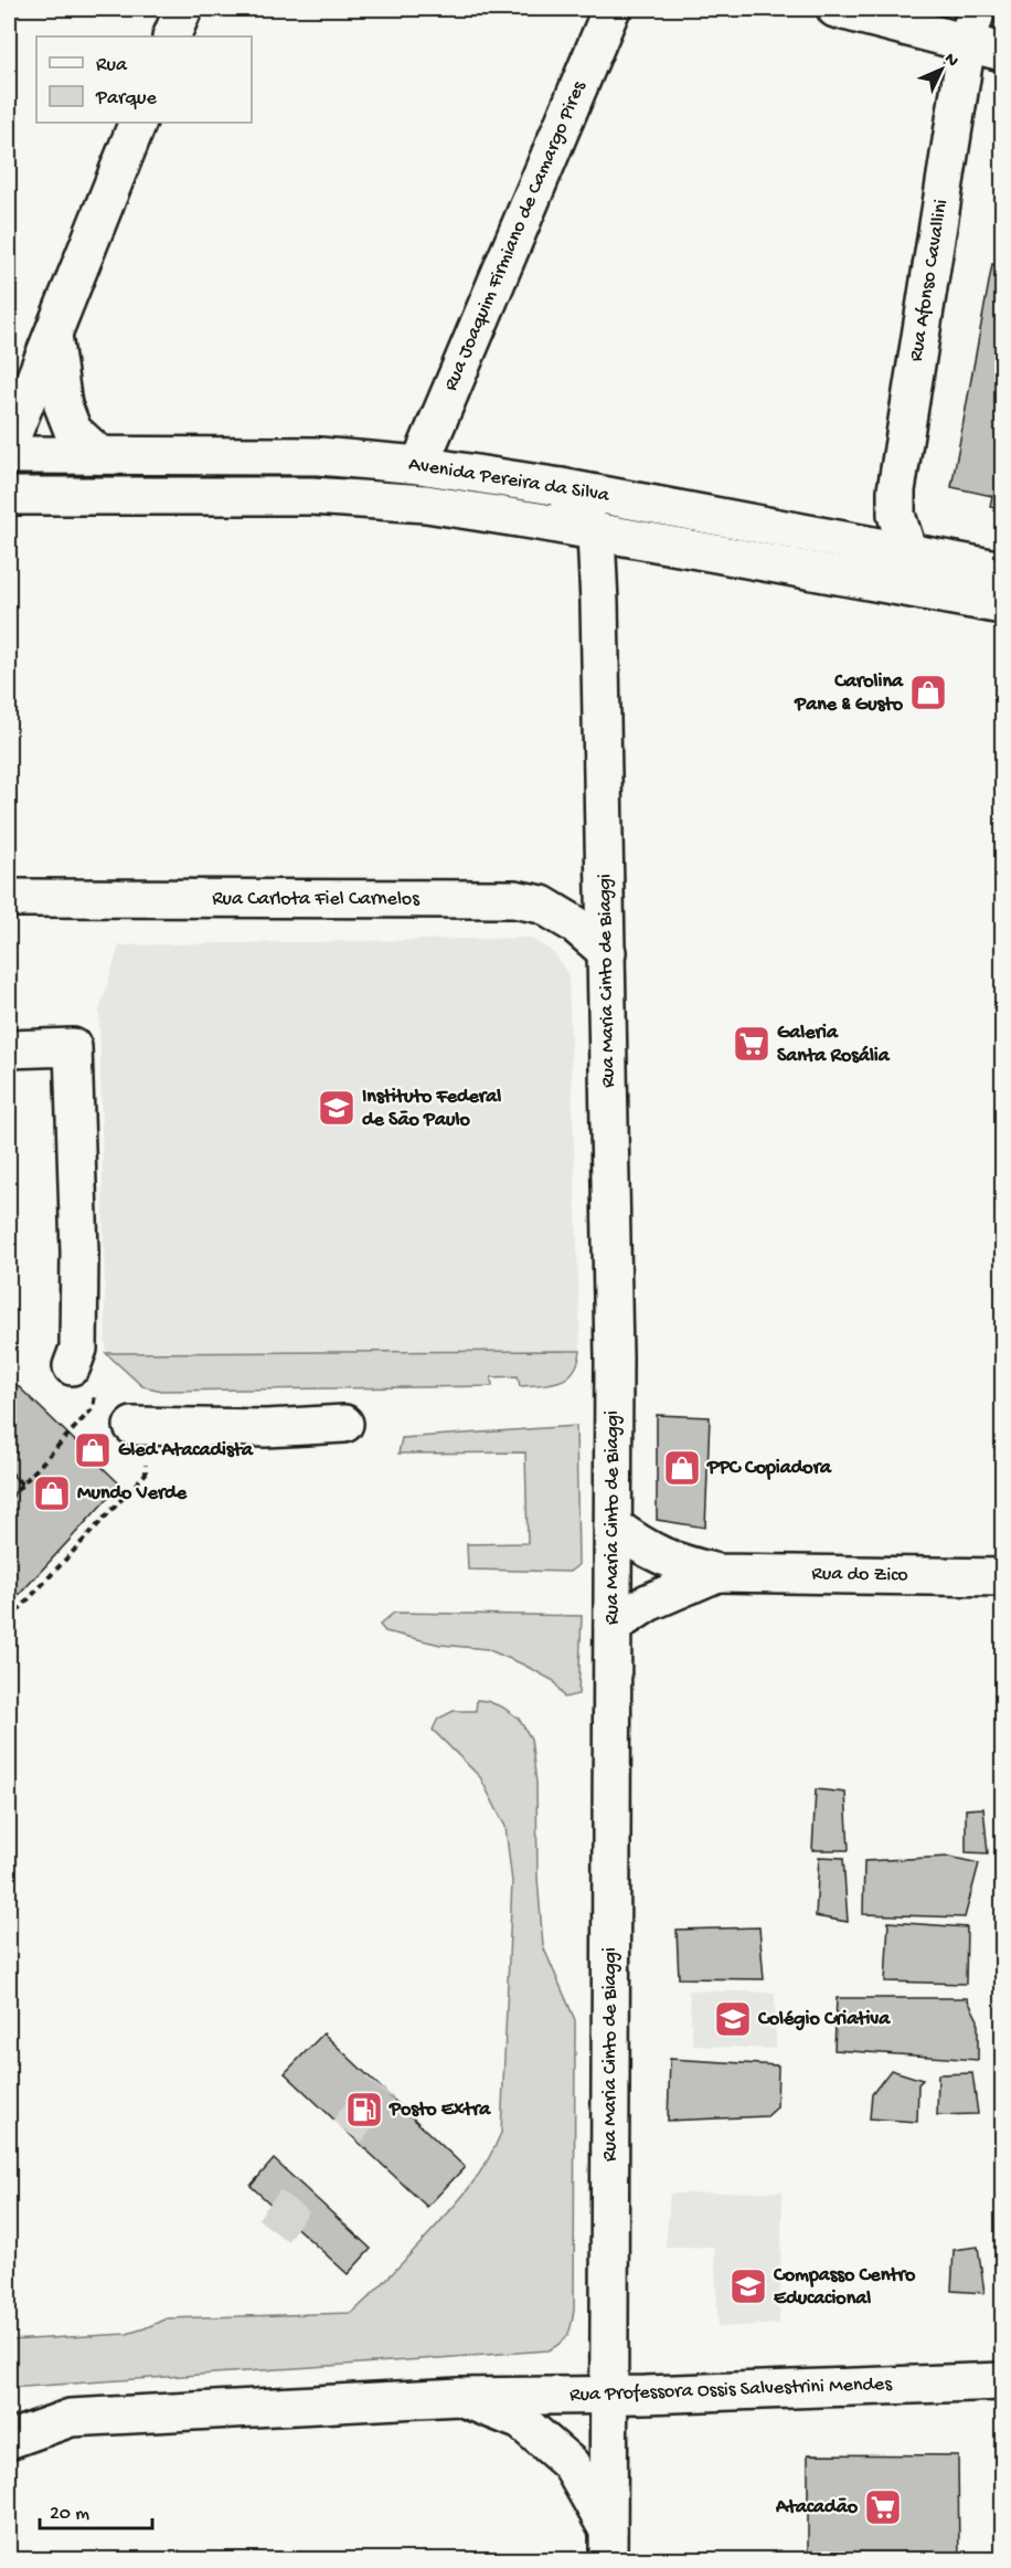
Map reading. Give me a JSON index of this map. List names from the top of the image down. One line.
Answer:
{"streets":{"main road":["Rua Joaquim Firmiano de Camargo Pires","Rua Afonso Cavallini","Avenida Pereira da Silva","Rua Carlota Fiel Carnelos","Rua Maria Cinto de Biaggi","Rua do Zico","Rua Professora Ossis Salvestrini Mendes"]},"crossings":[["Rua Joaquim Firmiano de Camargo Pires","Avenida Pereira da Silva"],["Rua Afonso Cavallini","Avenida Pereira da Silva"],["Avenida Pereira da Silva","Rua Maria Cinto de Biaggi"],["Rua Carlota Fiel Carnelos","Rua Maria Cinto de Biaggi"],["Rua Maria Cinto de Biaggi","Rua do Zico"],["Rua Maria Cinto de Biaggi","Rua Professora Ossis Salvestrini Mendes"]],"places":{"shop":["Carolina Pane & Gusto","Gled Atacadista","PPC Copiadora","Mundo Verde"],"supermarket":["Galeria Santa Rosália","Atacadão"],"school or university":["Instituto Federal de São Paulo","Colégio Criativa","Compasso Centro Educacional"],"fuel station":["Posto Extra"]},"legend":["Rua","Parque"],"scale_bar":"20 m","north":"top right"}
